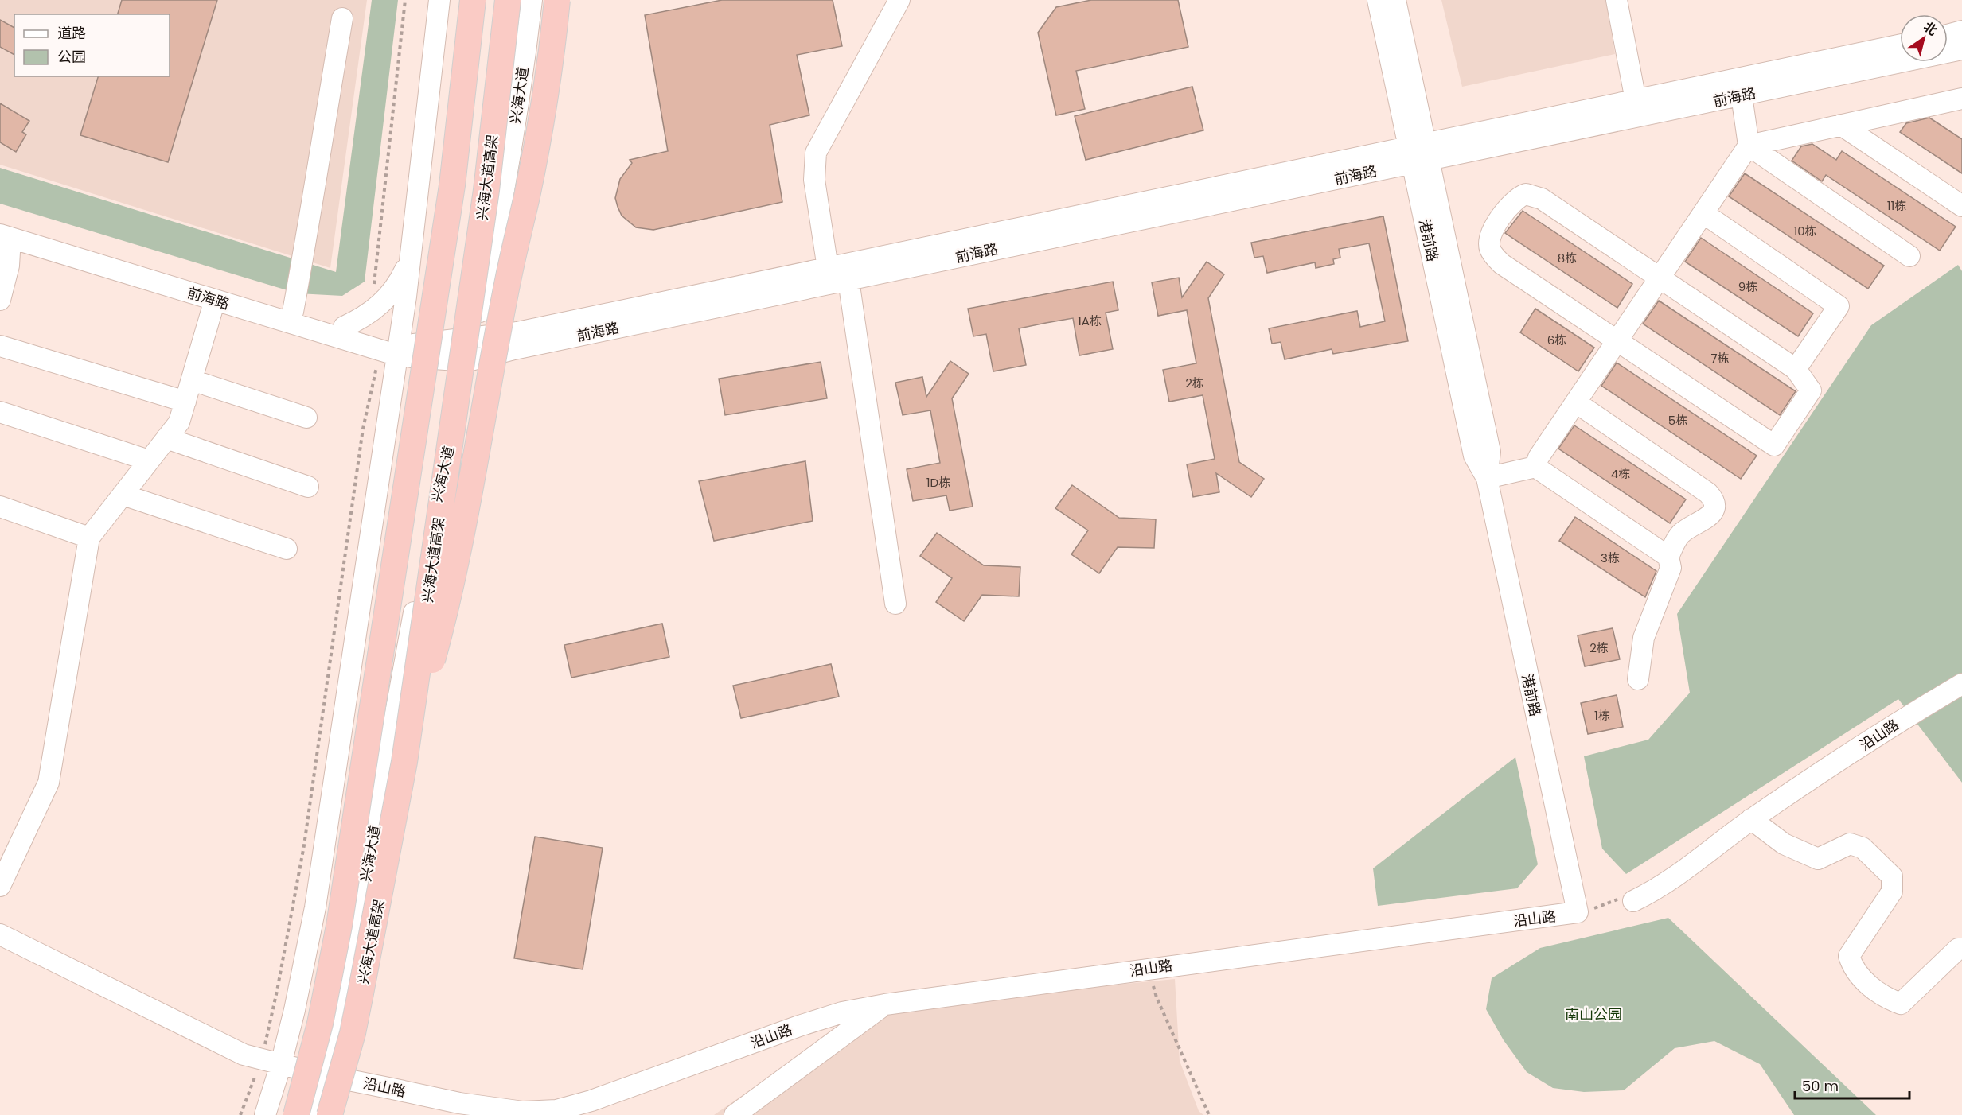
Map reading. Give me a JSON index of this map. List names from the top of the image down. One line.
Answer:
{"streets":{"main road":["兴海大道高架"],"street":["兴海大道","前海路","港前路","沿山路"]},"crossings":[["兴海大道","前海路"],["兴海大道","兴海大道高架"],["兴海大道","沿山路"],["前海路","港前路"],["兴海大道高架","沿山路"],["港前路","沿山路"]],"parks":["南山公园"],"house_numbers":["11栋","10栋","8栋","9栋","1A栋","6栋","7栋","2栋","5栋","4栋","1D栋","3栋","2栋","1栋"],"legend":["道路","公园"],"scale_bar":"50 m","north":"top right"}
